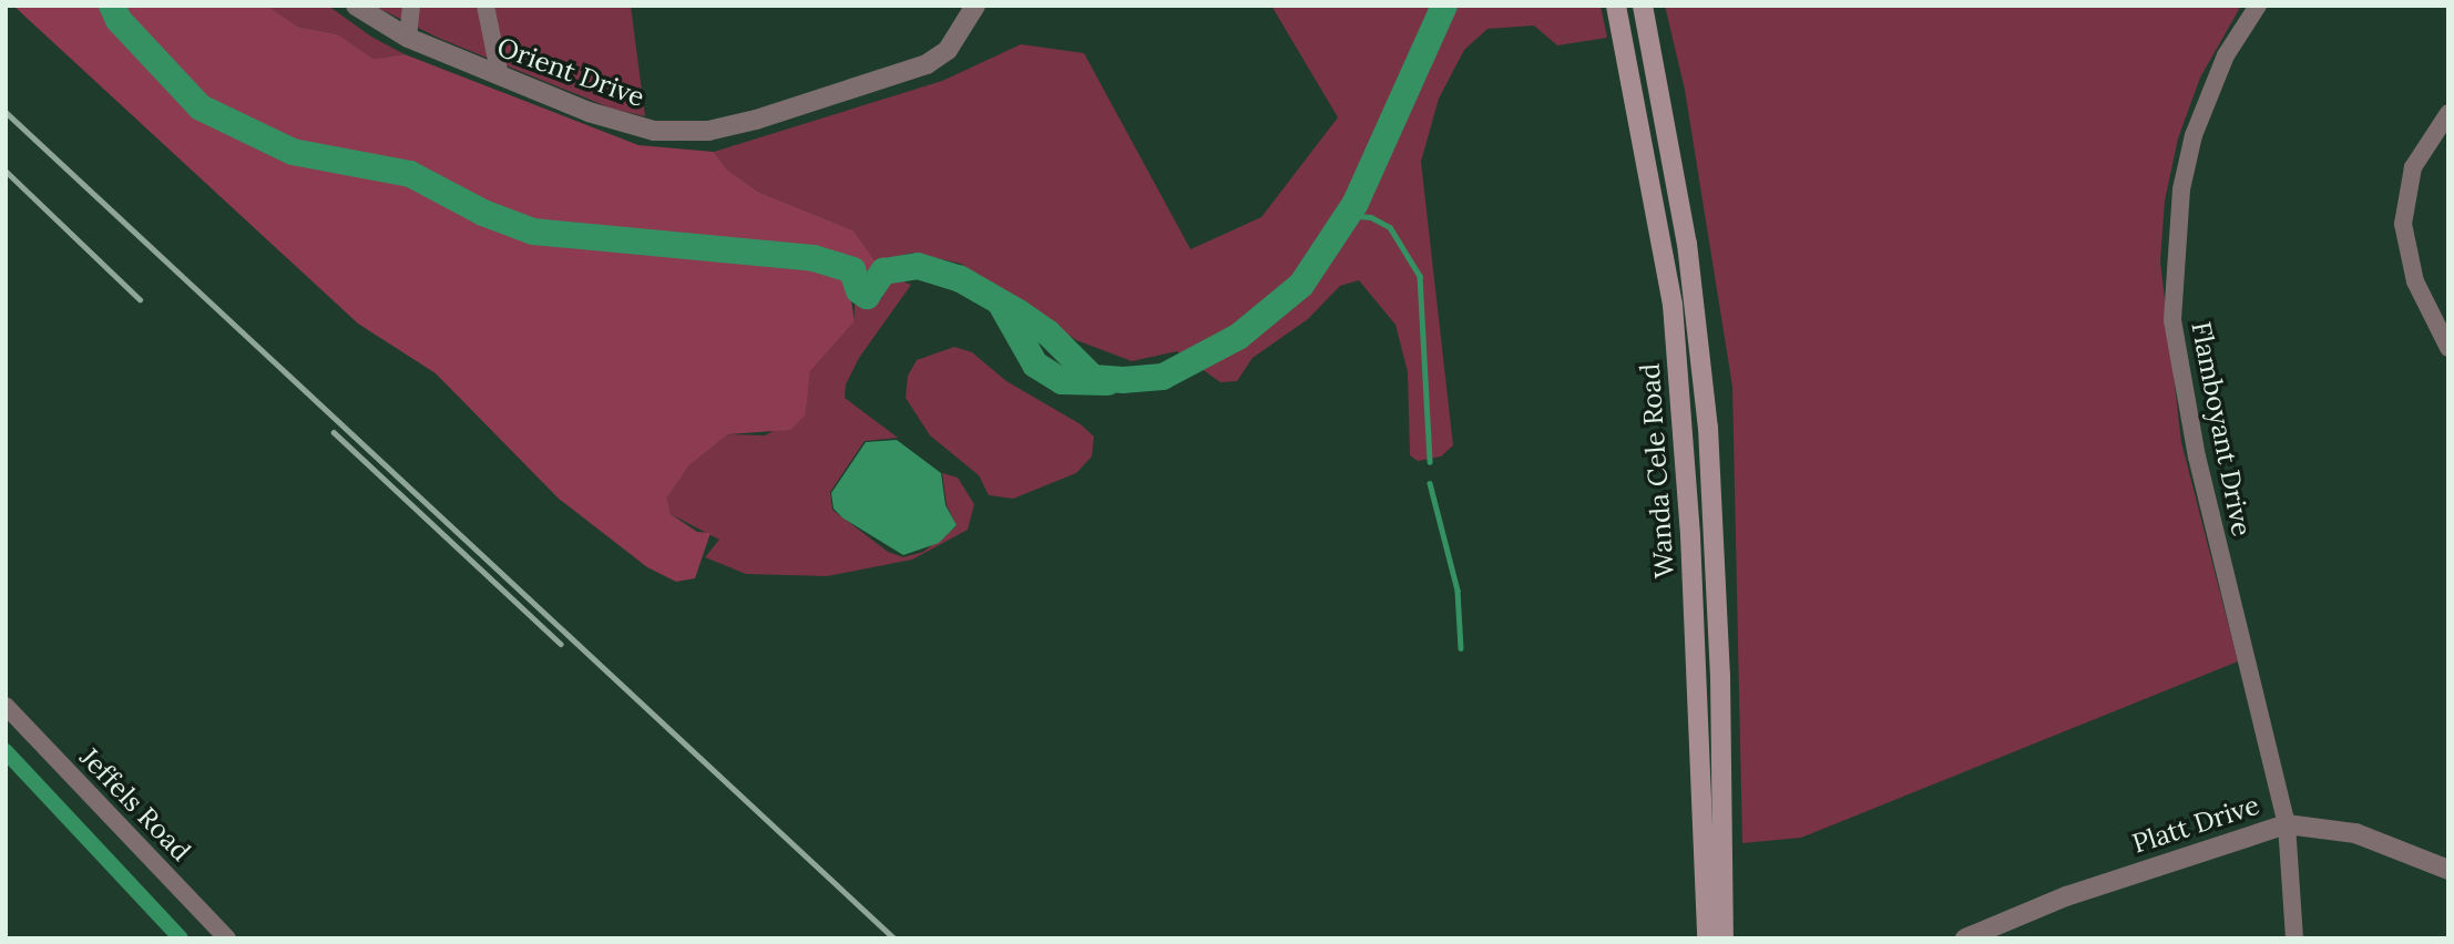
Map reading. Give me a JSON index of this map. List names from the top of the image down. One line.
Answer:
{"streets":{"main road":["Wanda Cele Road"],"street":["Orient Drive","Flamboyant Drive","Jeffels Road","Platt Drive"]},"crossings":[["Flamboyant Drive","Platt Drive"]]}
